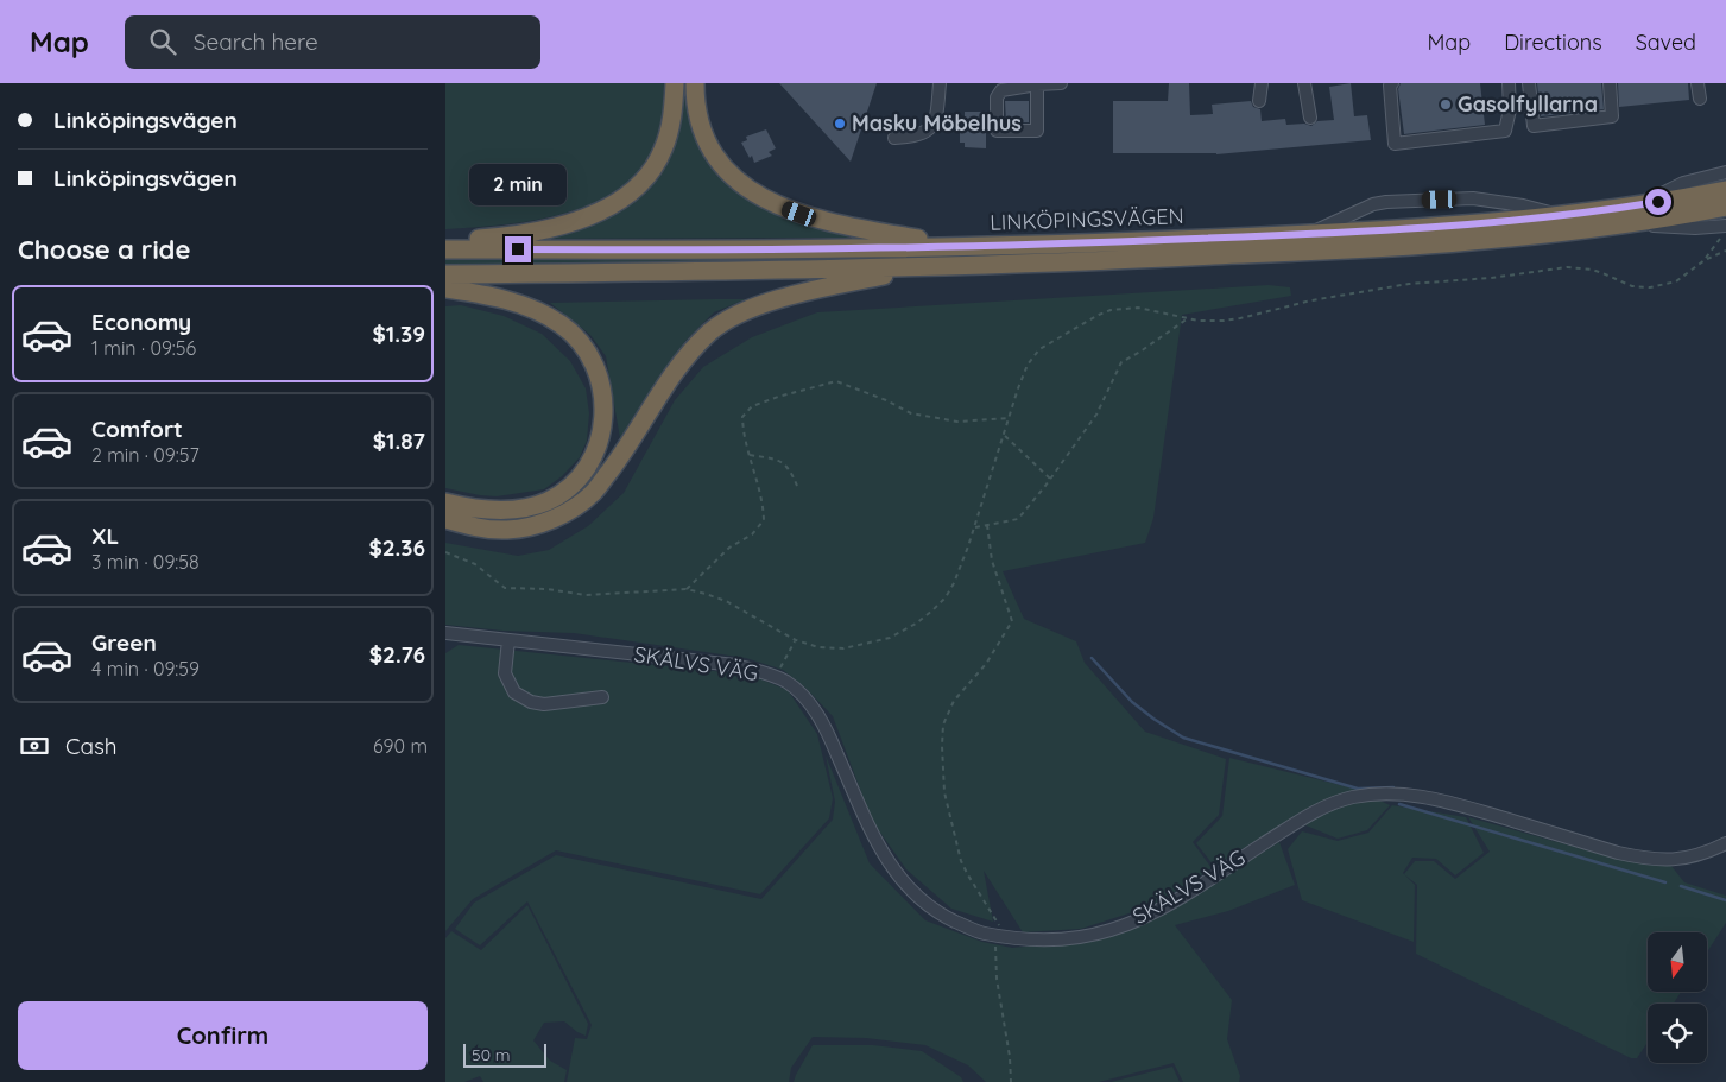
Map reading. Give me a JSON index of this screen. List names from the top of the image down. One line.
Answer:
{"streets":{"highway":["LINKÖPINGSVÄGEN"],"street":["SKÄLVS VÄG"]},"places":["Gasolfyllarna","Masku Möbelhus"],"scale_bar":"50 m","north":"bottom","page":{"header":"Map","search":"Search here","nav":["Map","Directions","Saved"],"banner":["Linköpingsvägen","Linköpingsvägen"],"bubble":"2 min","heading":"Choose a ride","list":[{"name":"Economy","note":"1 min · 09:56","value":"$1.39"},{"name":"Comfort","note":"2 min · 09:57","value":"$1.87"},{"name":"XL","note":"3 min · 09:58","value":"$2.36"},{"name":"Green","note":"4 min · 09:59","value":"$2.76"}],"pay":["Cash","690 m"],"buttons":"Confirm","scale":"50 m"}}
